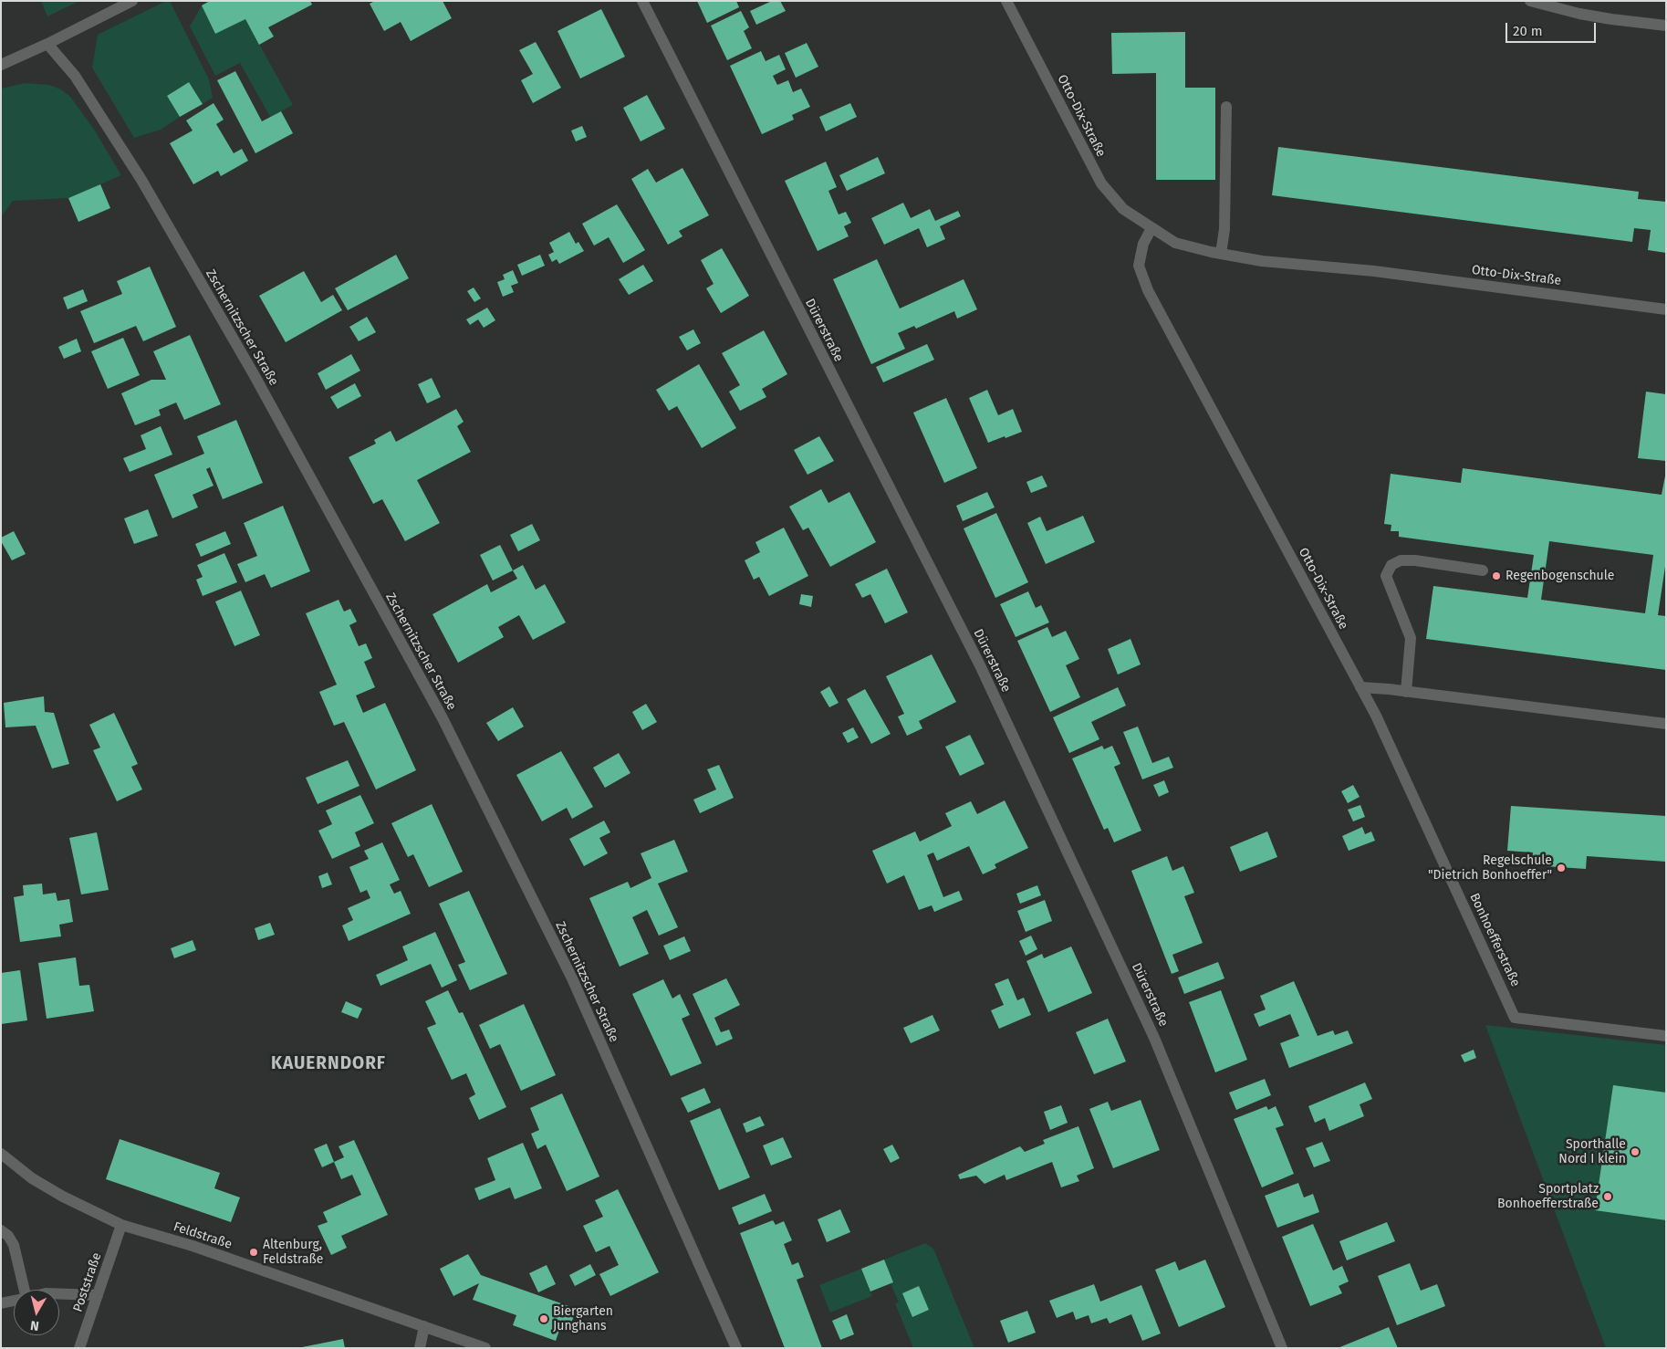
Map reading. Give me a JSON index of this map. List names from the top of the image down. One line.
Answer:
{"streets":{"street":["Otto-Dix-Straße","Zschernitzscher Straße","Dürerstraße","Bonhoefferstraße","Feldstraße","Poststraße"]},"crossings":[["Otto-Dix-Straße","Bonhoefferstraße"],["Feldstraße","Poststraße"]],"districts":["KAUERNDORF"],"places":["Regenbogenschule","Regelschule \"Dietrich Bonhoeffer\"","Sporthalle Nord I klein","Sportplatz Bonhoefferstraße","Altenburg, Feldstraße","Biergarten Junghans"],"scale_bar":"20 m","north":"bottom"}
